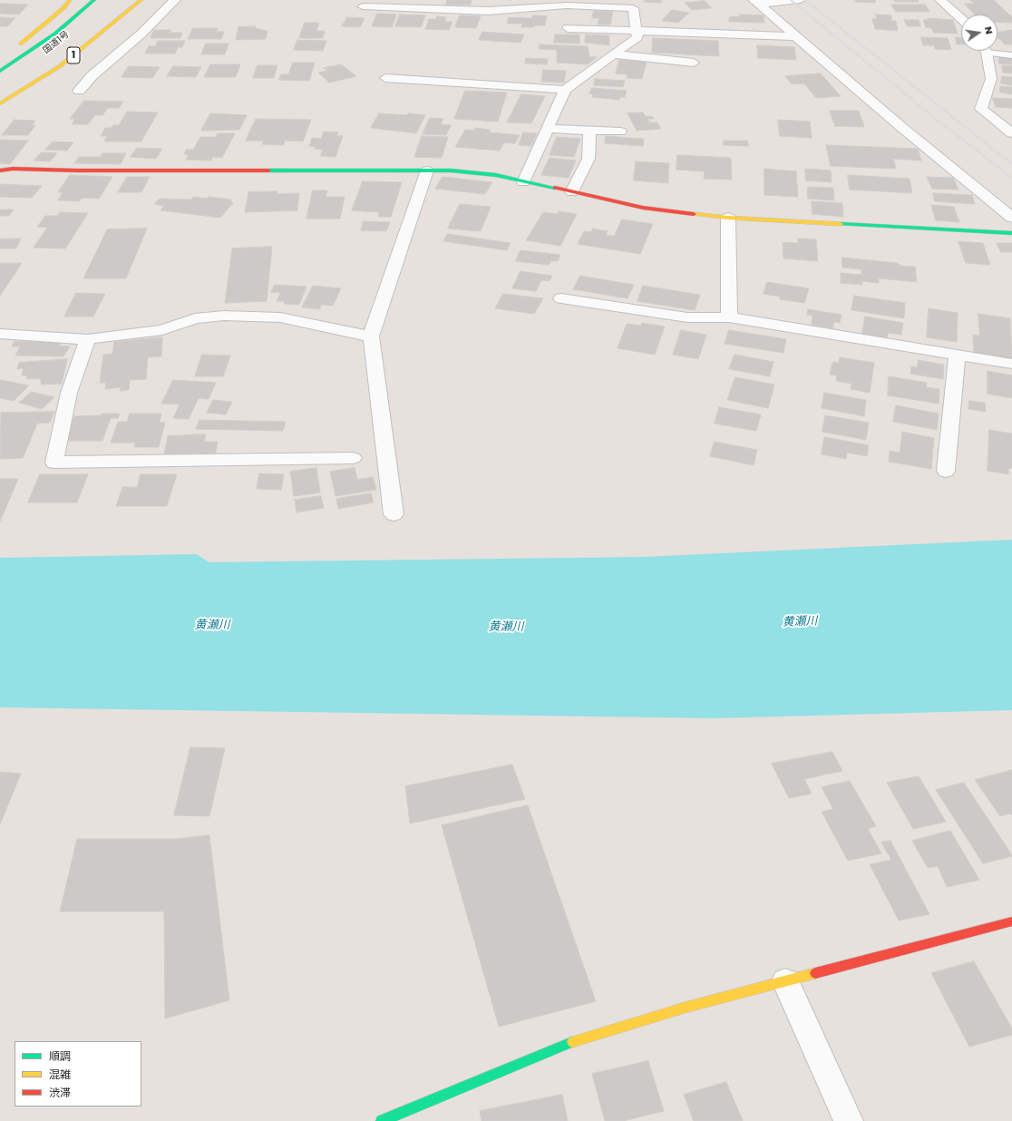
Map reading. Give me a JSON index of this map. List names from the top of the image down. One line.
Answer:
{"streets":{"main road":["国道1号","1"]},"water":["黄瀬川"],"legend":["順調","混雑","渋滞"],"north":"right"}
